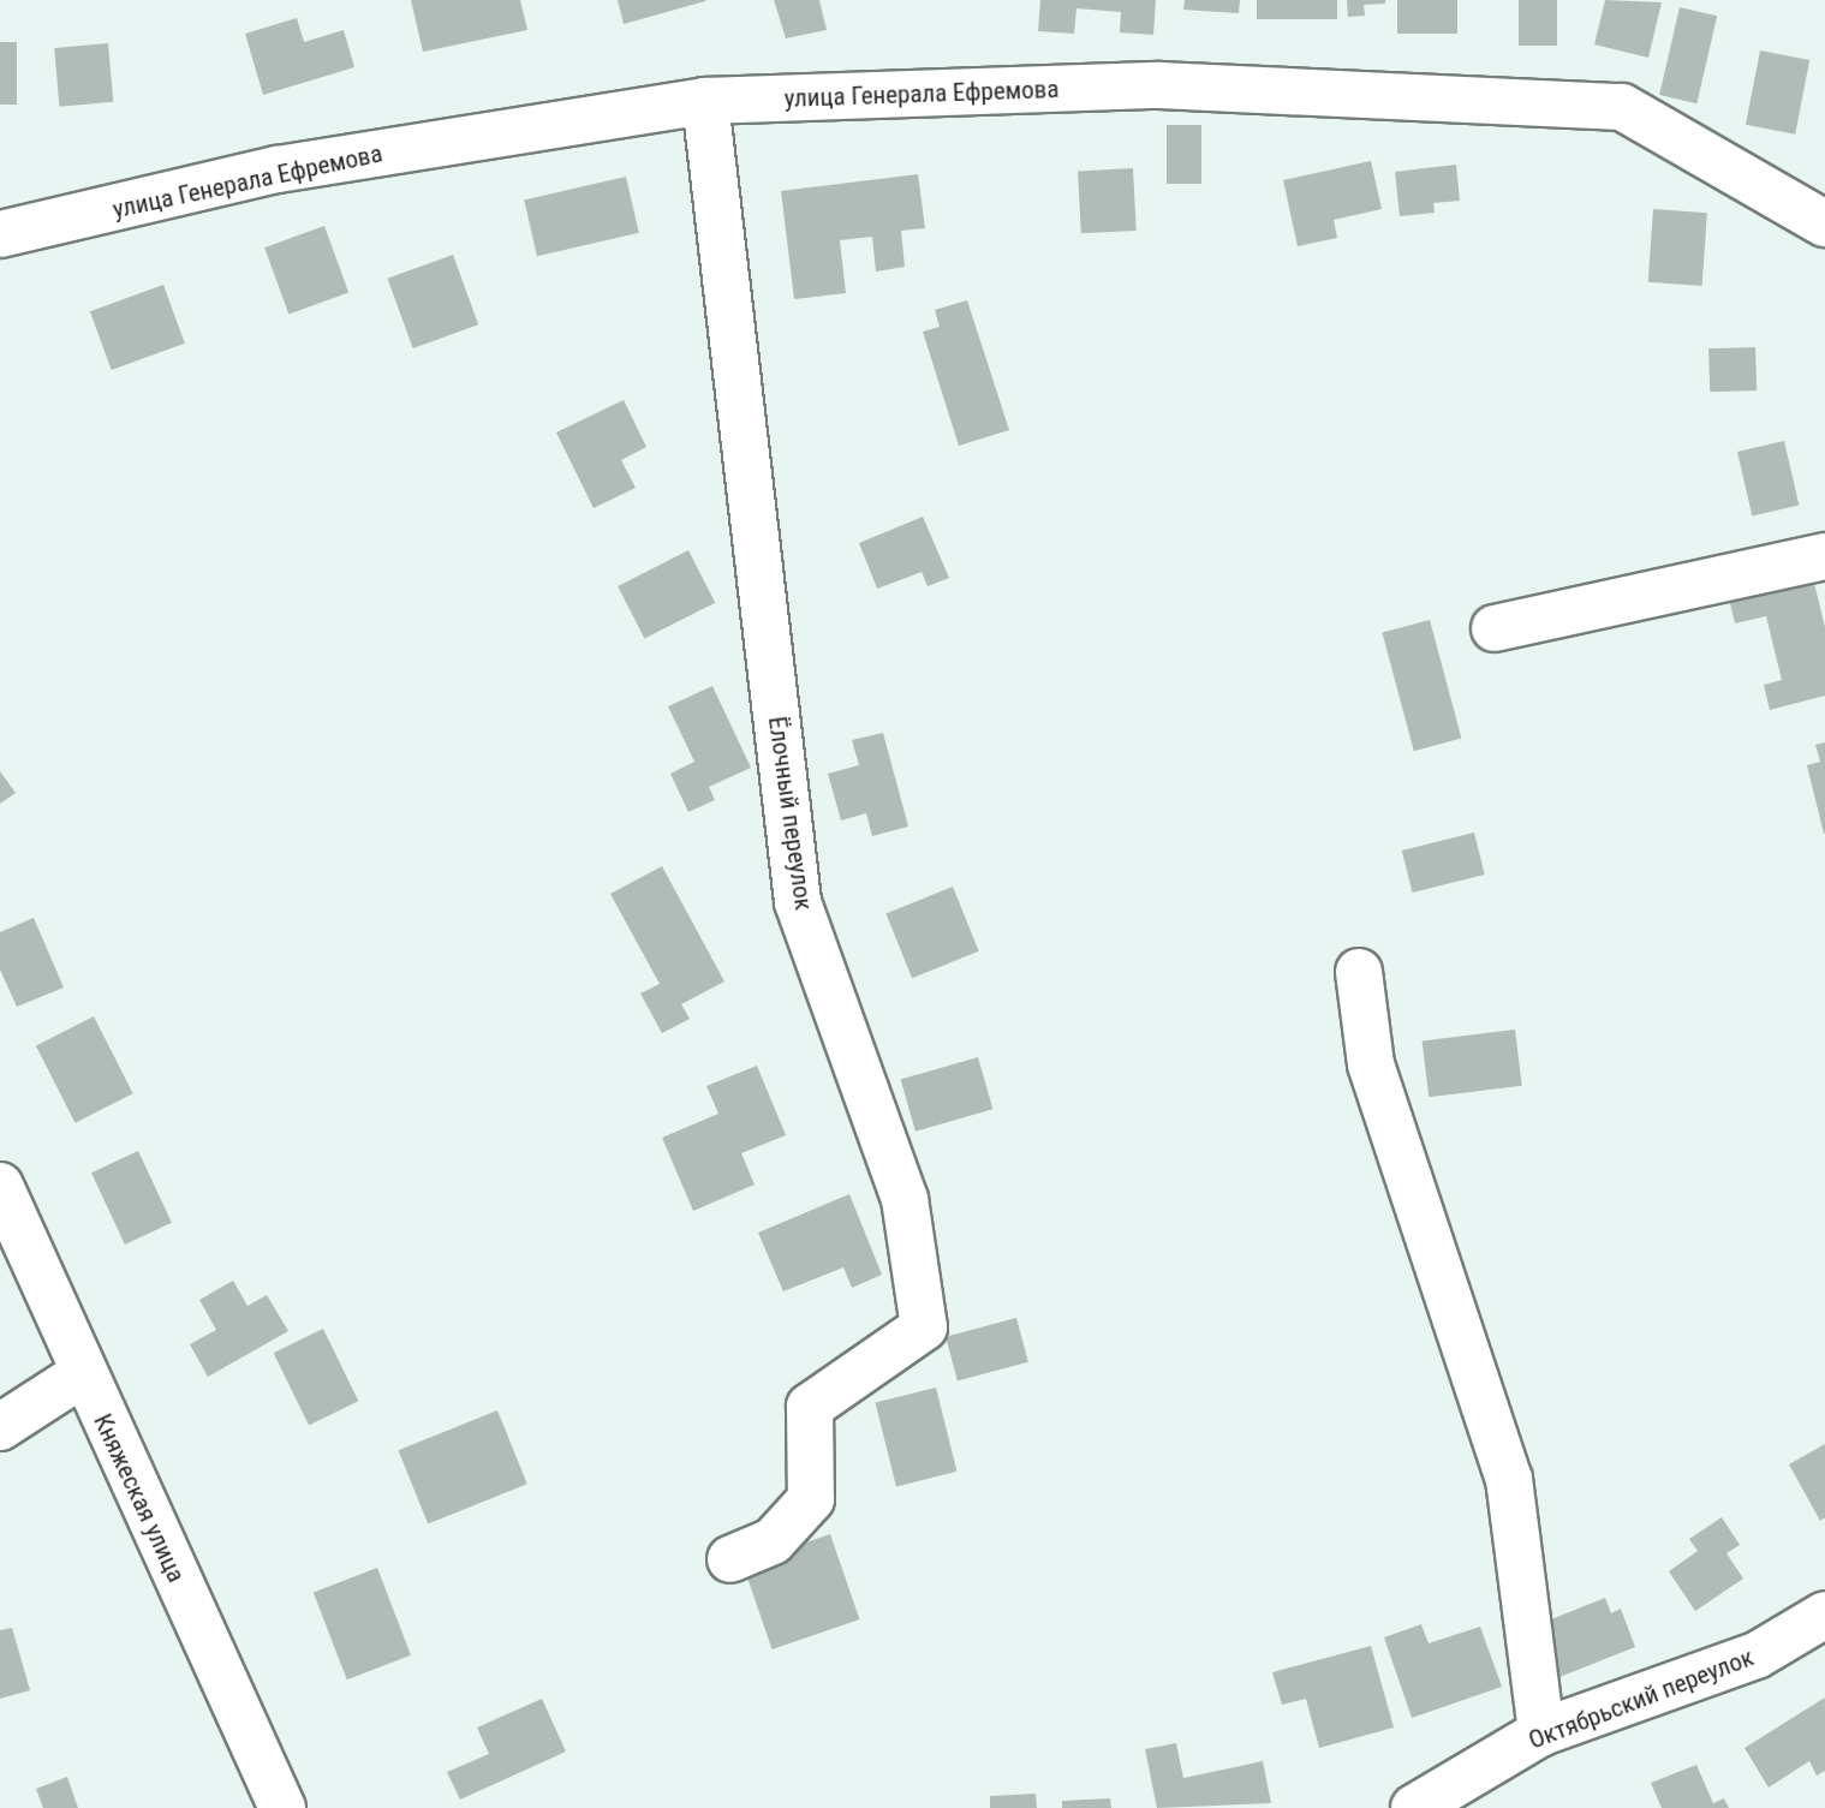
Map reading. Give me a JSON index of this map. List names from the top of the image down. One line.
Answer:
{"streets":{"street":["улица Генерала Ефремова","Ёлочный переулок","Княжеская улица","Октябрьский переулок"]},"crossings":[["улица Генерала Ефремова","Ёлочный переулок"]]}
